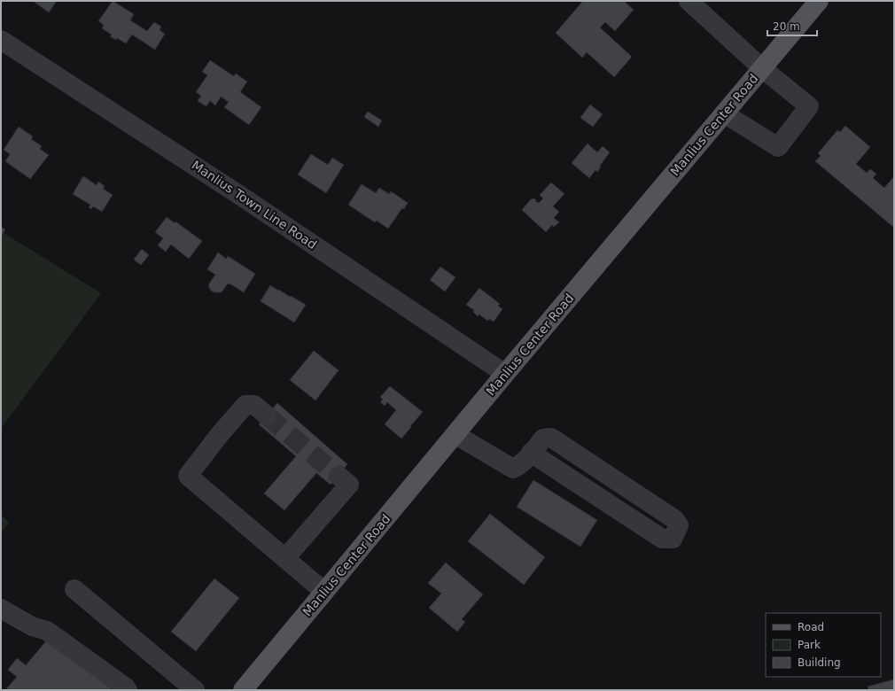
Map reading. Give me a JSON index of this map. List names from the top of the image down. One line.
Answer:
{"streets":{"main road":["Manlius Center Road"],"street":["Manlius Town Line Road"]},"crossings":[["Manlius Center Road","Manlius Town Line Road"]],"legend":["Road","Park","Building"],"scale_bar":"20 m"}
